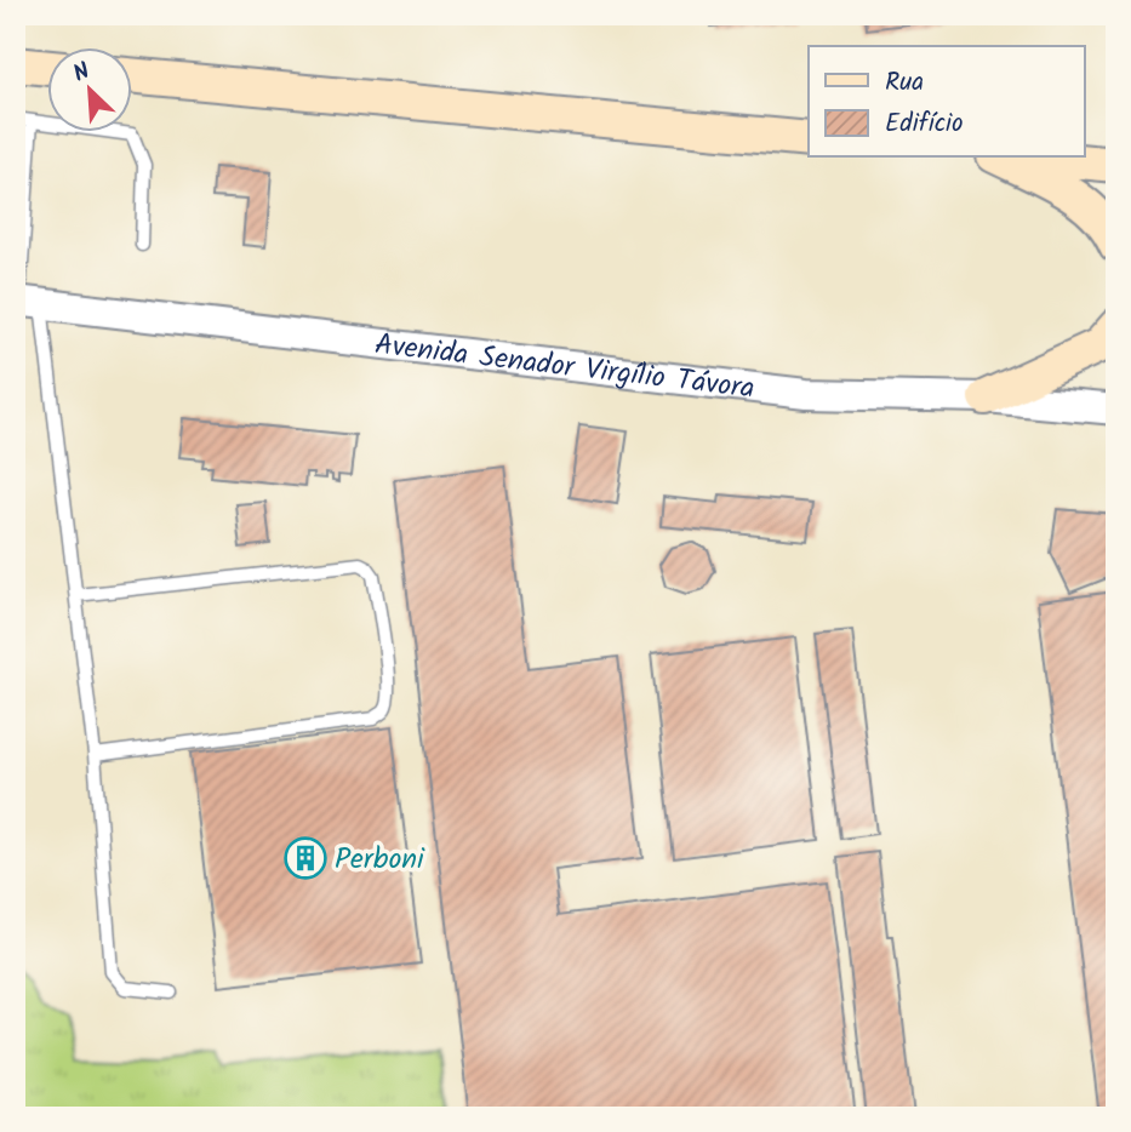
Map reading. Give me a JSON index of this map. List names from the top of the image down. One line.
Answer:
{"streets":{"street":["Avenida Senador Virgílio Távora"]},"places":{"building":["Perboni"]},"legend":["Rua","Edifício"],"north":"top left"}
